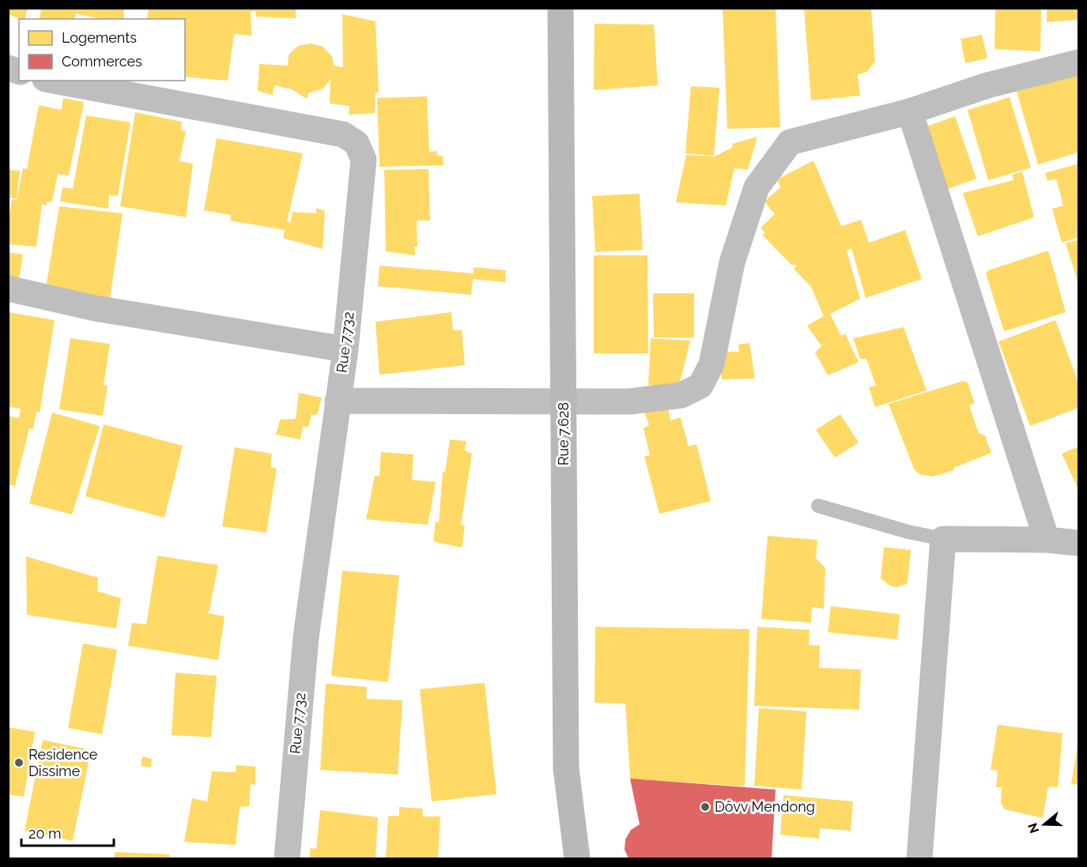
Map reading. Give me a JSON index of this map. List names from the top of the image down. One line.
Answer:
{"streets":{"main road":["Rue 7.628"],"street":["Rue 7.732"]},"places":["Residence Dissime","Dôvv Mendong"],"legend":["Logements","Commerces"],"scale_bar":"20 m","north":"left"}
